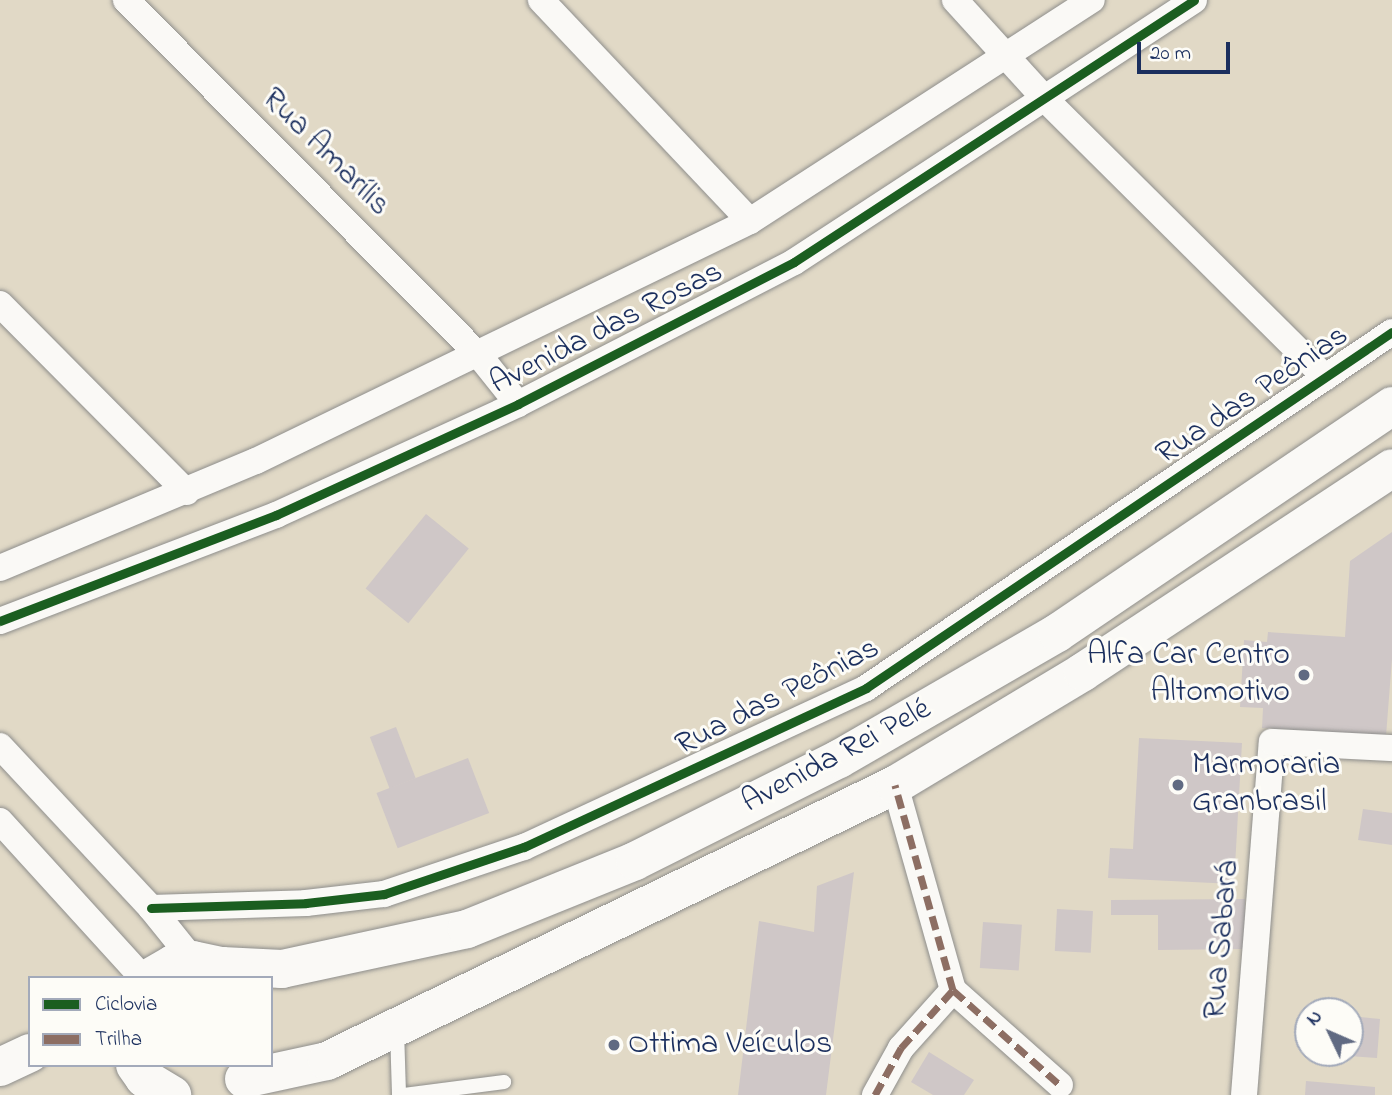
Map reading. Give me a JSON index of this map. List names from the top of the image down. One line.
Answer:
{"streets":{"main road":["Avenida Rei Pelé"],"street":["Rua Amarílis","Avenida das Rosas","Rua das Peônias","Rua Sabará"]},"crossings":[["Rua Amarílis","Avenida das Rosas"]],"places":["Alfa Car Centro Altomotivo","Marmoraria Granbrasil","Ottima Veículos"],"legend":["Ciclovia","Trilha"],"scale_bar":"20 m","north":"top left"}
